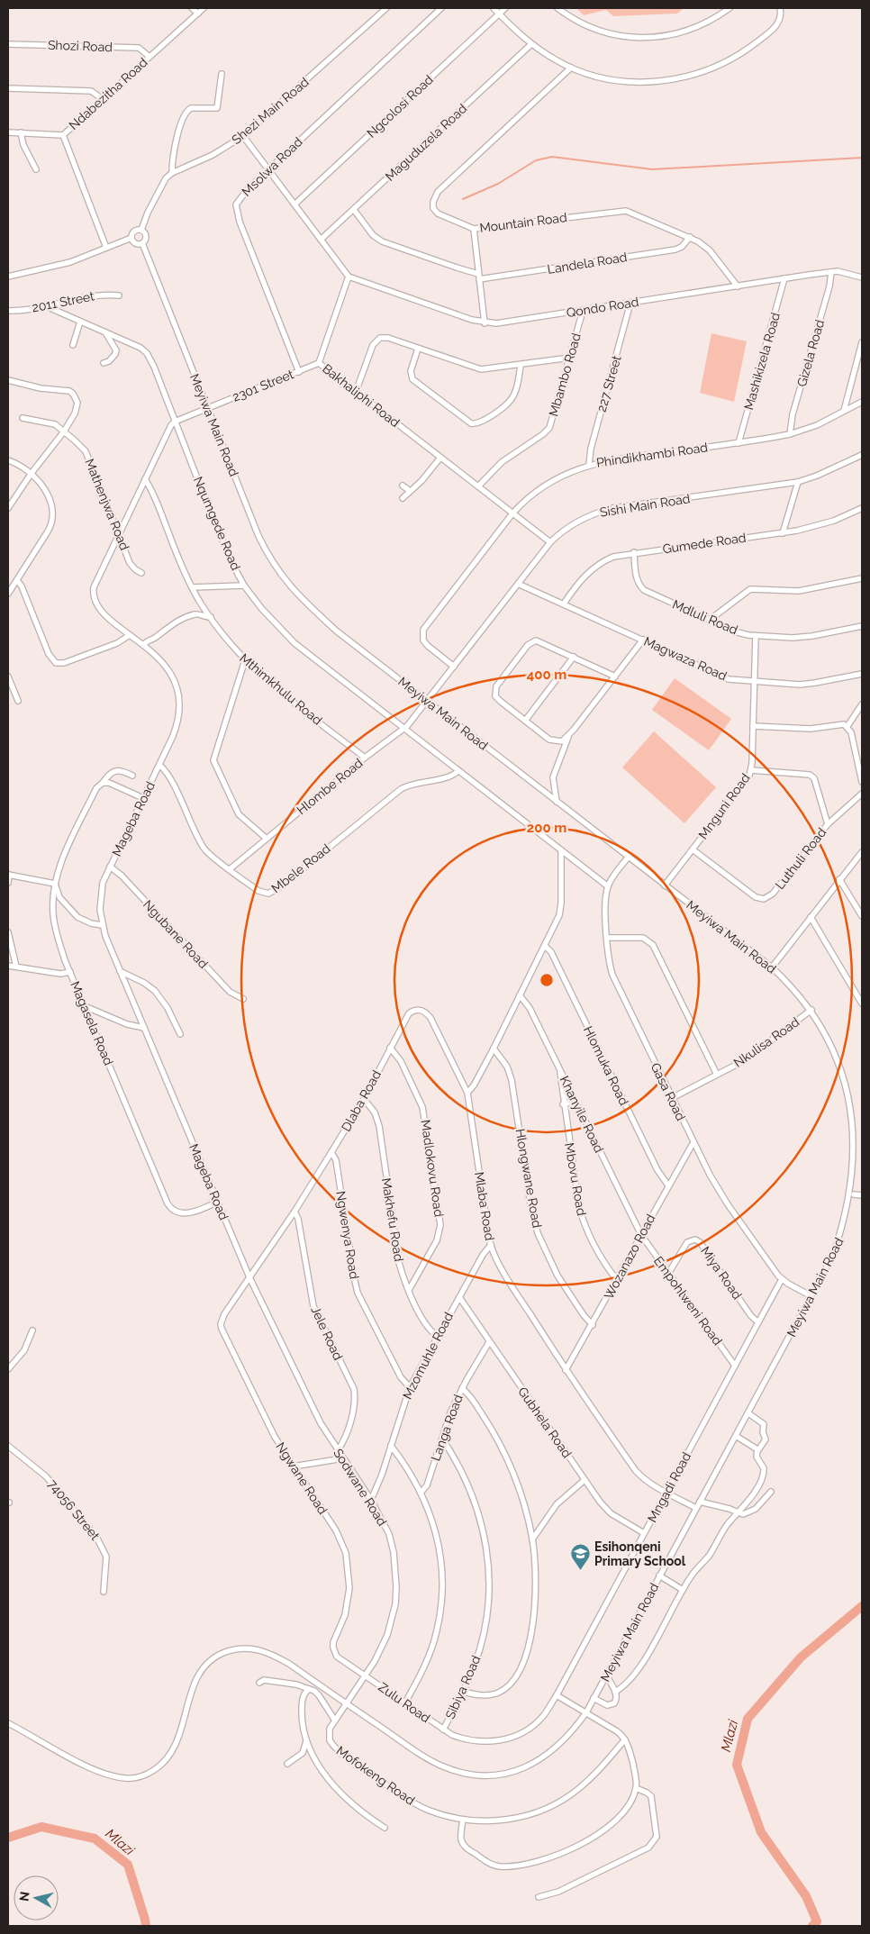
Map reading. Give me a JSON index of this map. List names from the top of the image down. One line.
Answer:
{"streets":{"street":["Shozi Road","Ndabezitha Road","Ngcolosi Road","Shezi Main Road","Maguduzela Road","Msolwa Road","Mountain Road","Landela Road","2011 Street","Qondo Road","Gizela Road","Mashikizela Road","Mbambo Road","227 Street","2301 Street","Bakhaliphi Road","Meyiwa Main Road","Phindikhambi Road","Mathenjwa Road","Sishi Main Road","Nqumgede Road","Gumede Road","Mdluli Road","Magwaza Road","Mthimkhulu Road","Hlombe Road","Mnguni Road","Mageba Road","Luthuli Road","Mbele Road","Ngubane Road","Magasela Road","Nkulisa Road","Hlomuka Road","Gasa Road","Dlaba Road","Khanyile Road","Madlokovu Road","Hlongwane Road","Mbovu Road","Mlaba Road","Makhefu Road","Ngwenya Road","Wozanazo Road","Miya Road","Empohlweni Road","Jele Road","Mzomuhle Road","Gubhela Road","Langa Road","Ngwane Road","Sodwane Road","Mngadi Road","74056 Street","Sibiya Road","Zulu Road","Mofokeng Road"]},"crossings":[["Shozi Road","Ndabezitha Road"],["Ndabezitha Road","Shezi Main Road"],["Shezi Main Road","Meyiwa Main Road"],["Maguduzela Road","Landela Road"],["Msolwa Road","2301 Street"],["Mountain Road","Landela Road"],["Mountain Road","Qondo Road"],["2011 Street","Nqumgede Road"],["Qondo Road","Gizela Road"],["Qondo Road","Mashikizela Road"],["Qondo Road","Mbambo Road"],["Qondo Road","227 Street"],["Qondo Road","Bakhaliphi Road"],["Gizela Road","Phindikhambi Road"],["Mashikizela Road","Phindikhambi Road"],["Mbambo Road","Bakhaliphi Road"],["227 Street","Phindikhambi Road"],["2301 Street","Bakhaliphi Road"],["2301 Street","Meyiwa Main Road"],["Bakhaliphi Road","Phindikhambi Road"],["Bakhaliphi Road","Sishi Main Road"],["Meyiwa Main Road","Sishi Main Road"],["Meyiwa Main Road","Hlombe Road"],["Meyiwa Main Road","Mnguni Road"],["Meyiwa Main Road","Nkulisa Road"],["Meyiwa Main Road","Gasa Road"],["Meyiwa Main Road","Mlaba Road"],["Meyiwa Main Road","Sodwane Road"],["Meyiwa Main Road","Mofokeng Road"],["Phindikhambi Road","Sishi Main Road"],["Mathenjwa Road","Mageba Road"],["Sishi Main Road","Magwaza Road"],["Sishi Main Road","Hlombe Road"],["Nqumgede Road","Hlombe Road"],["Nqumgede Road","Mageba Road"],["Nqumgede Road","Mbele Road"],["Nqumgede Road","Gasa Road"],["Gumede Road","Mdluli Road"],["Gumede Road","Magwaza Road"],["Mdluli Road","Mnguni Road"],["Magwaza Road","Mnguni Road"],["Mthimkhulu Road","Hlombe Road"],["Mthimkhulu Road","Mageba Road"],["Hlombe Road","Mbele Road"],["Mnguni Road","Luthuli Road"],["Mageba Road","Mbele Road"],["Mageba Road","Ngubane Road"],["Mageba Road","Magasela Road"],["Mageba Road","Dlaba Road"],["Mageba Road","Ngwane Road"],["Mageba Road","Sodwane Road"],["Nkulisa Road","Gasa Road"],["Hlomuka Road","Wozanazo Road"],["Gasa Road","Wozanazo Road"],["Gasa Road","Mngadi Road"],["Dlaba Road","Madlokovu Road"],["Dlaba Road","Mlaba Road"],["Dlaba Road","Makhefu Road"],["Dlaba Road","Ngwenya Road"],["Dlaba Road","Jele Road"],["Dlaba Road","Ngwane Road"],["Dlaba Road","Sodwane Road"],["Khanyile Road","Mbovu Road"],["Khanyile Road","Wozanazo Road"],["Khanyile Road","Empohlweni Road"],["Madlokovu Road","Makhefu Road"],["Hlongwane Road","Wozanazo Road"],["Mbovu Road","Wozanazo Road"],["Mlaba Road","Wozanazo Road"],["Mlaba Road","Mzomuhle Road"],["Mlaba Road","Mngadi Road"],["Makhefu Road","Mzomuhle Road"],["Ngwenya Road","Mzomuhle Road"],["Wozanazo Road","Empohlweni Road"],["Miya Road","Empohlweni Road"],["Miya Road","Mngadi Road"],["Empohlweni Road","Mngadi Road"],["Jele Road","Sodwane Road"],["Mzomuhle Road","Gubhela Road"],["Mzomuhle Road","Sodwane Road"],["Gubhela Road","Langa Road"],["Gubhela Road","Mngadi Road"],["Langa Road","Sibiya Road"],["Ngwane Road","Sodwane Road"],["Ngwane Road","Zulu Road"],["Sodwane Road","Zulu Road"],["Sodwane Road","Mofokeng Road"],["Mngadi Road","Zulu Road"],["Sibiya Road","Zulu Road"]],"water":["Mlazi"],"places":{"school or university":["Esihonqeni Primary School"]},"north":"left","rings":["400 m","200 m"]}
